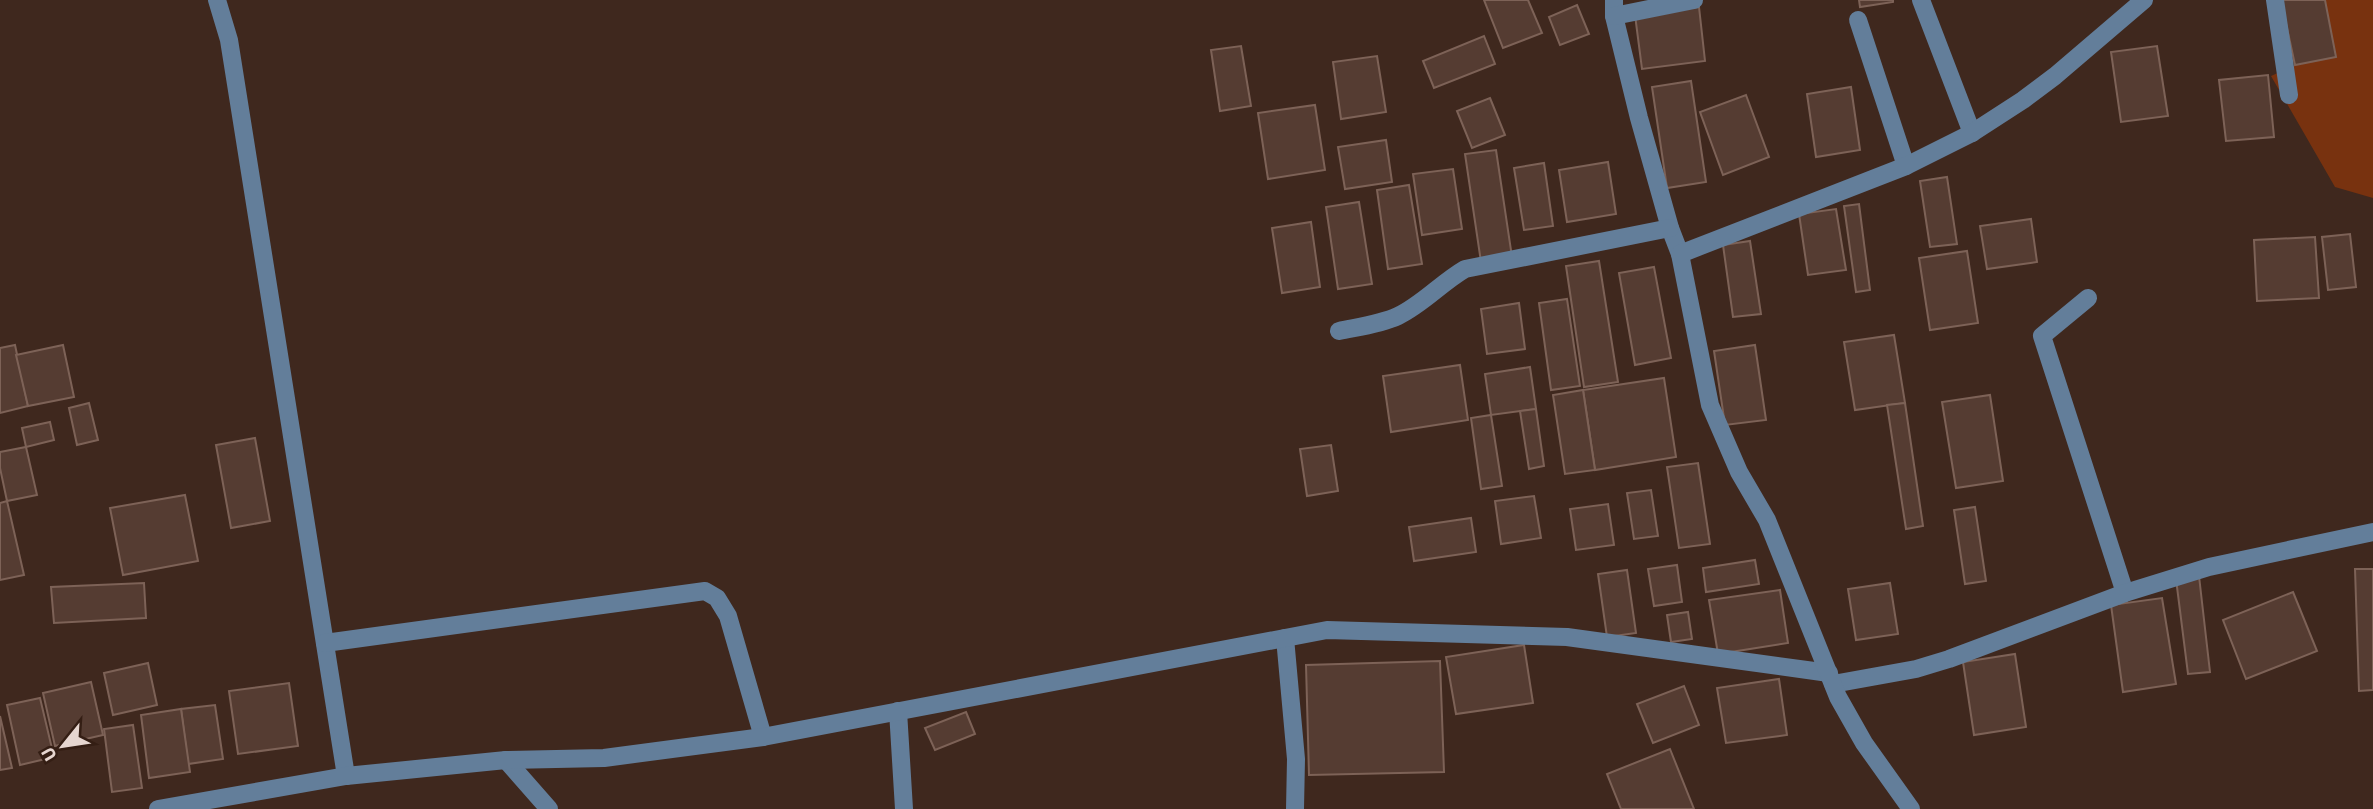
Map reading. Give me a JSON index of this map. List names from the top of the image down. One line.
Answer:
{"north":"bottom left"}
